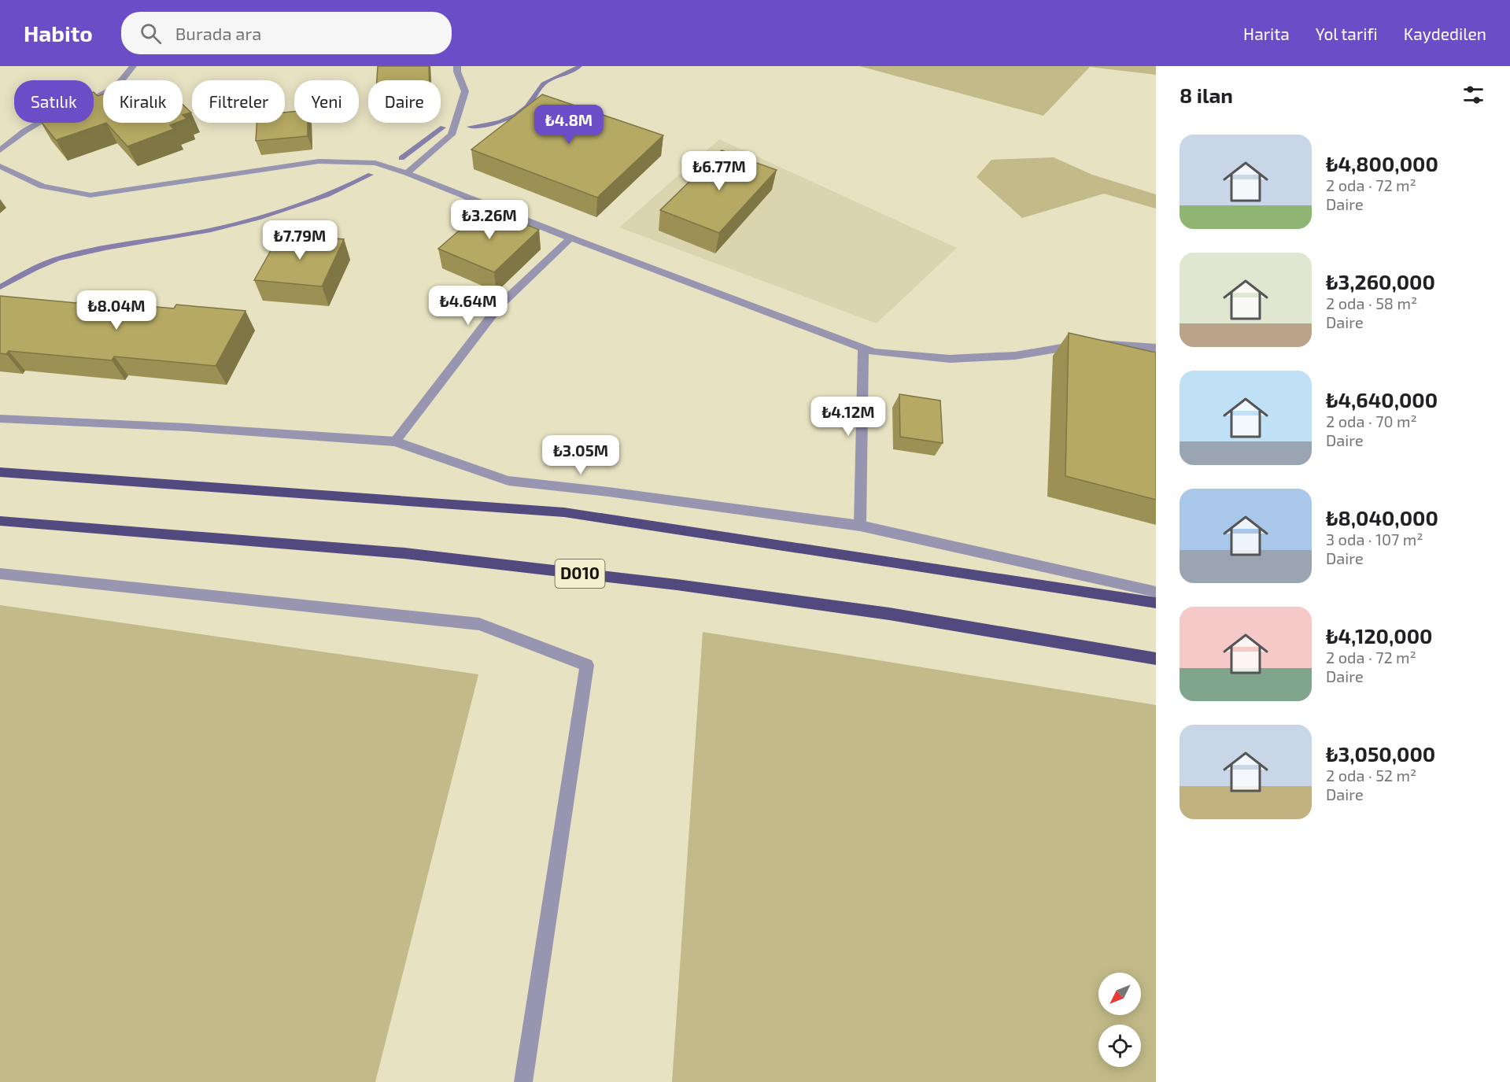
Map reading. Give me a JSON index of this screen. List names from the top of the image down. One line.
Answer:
{"streets":{"highway":["D010"]},"north":"bottom left","page":{"header":"Habito","search":"Burada ara","nav":["Harita","Yol tarifi","Kaydedilen"],"heading":"8 ilan","chip":["Satılık","Kiralık","Filtreler","Yeni","Daire"],"price":["₺4.8M","₺6.77M","₺3.26M","₺7.79M","₺4.64M","₺8.04M","₺4.12M","₺3.05M"],"list":[{"name":"₺4,800,000","note":"2 oda · 72 m² · Daire"},{"name":"₺3,260,000","note":"2 oda · 58 m² · Daire"},{"name":"₺4,640,000","note":"2 oda · 70 m² · Daire"},{"name":"₺8,040,000","note":"3 oda · 107 m² · Daire"},{"name":"₺4,120,000","note":"2 oda · 72 m² · Daire"},{"name":"₺3,050,000","note":"2 oda · 52 m² · Daire"}]}}
